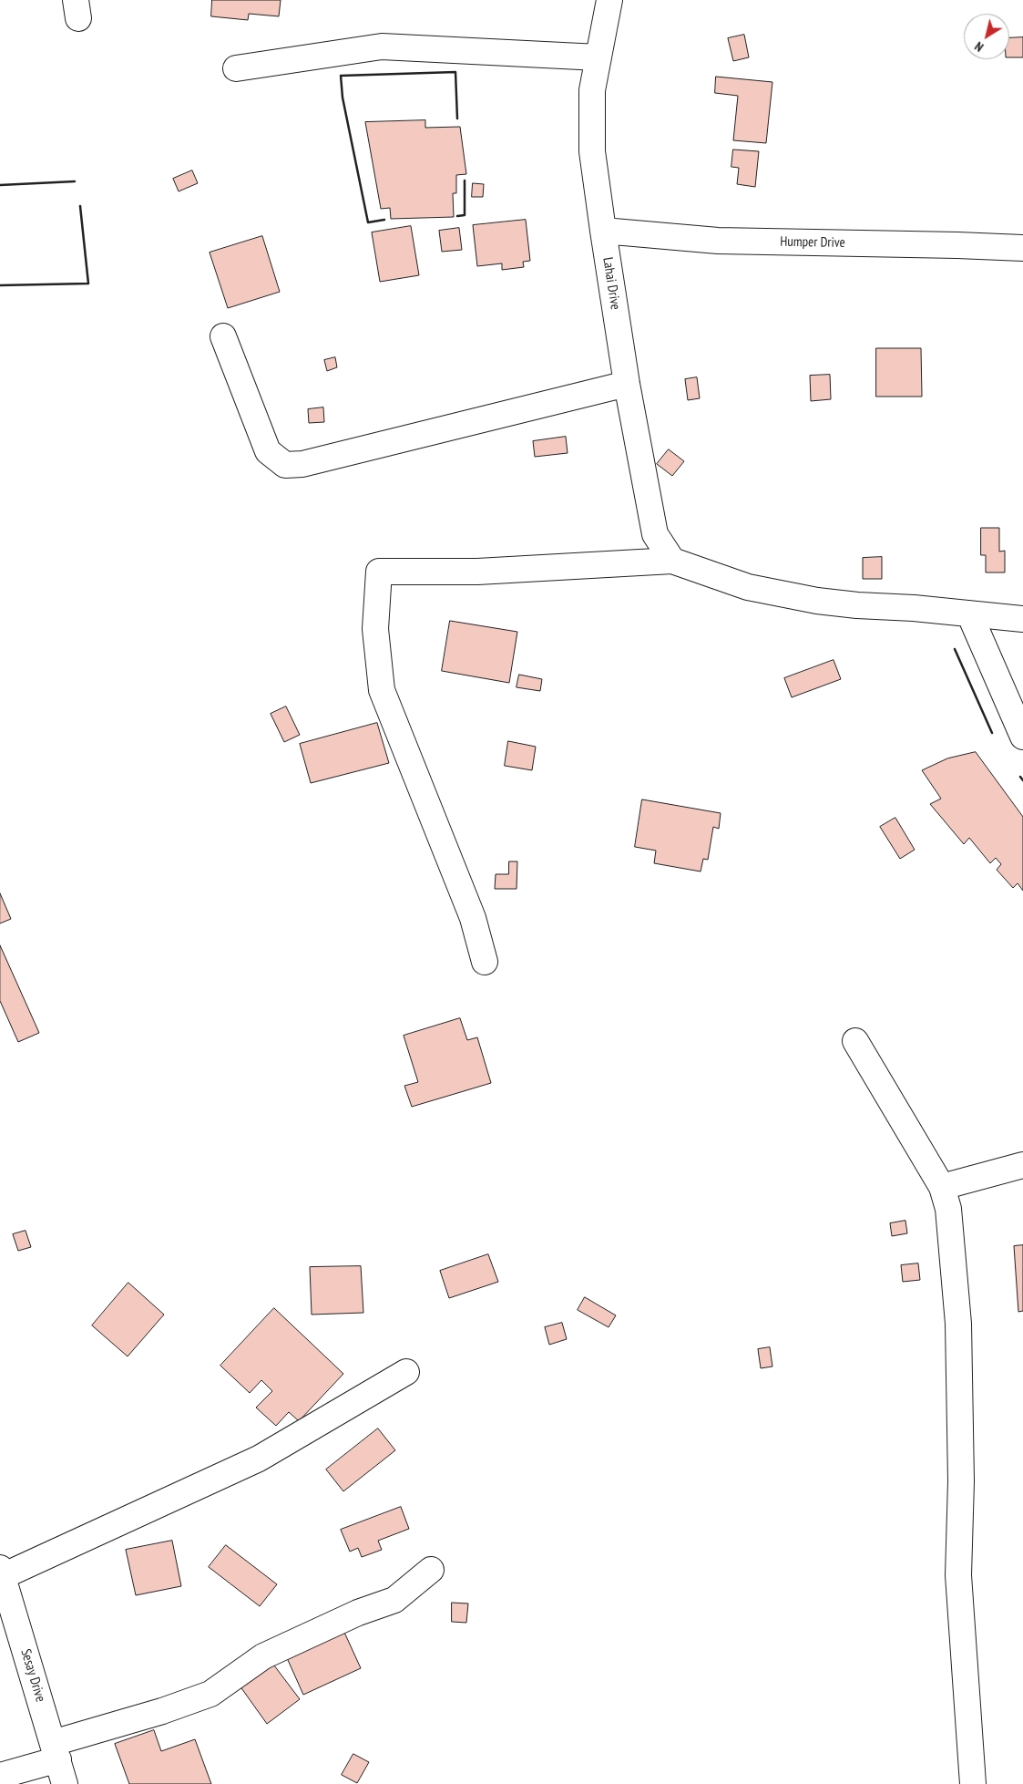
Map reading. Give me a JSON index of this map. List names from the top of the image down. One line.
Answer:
{"streets":{"street":["Humper Drive","Lahai Drive","Sesay Drive"]},"crossings":[["Humper Drive","Lahai Drive"]],"north":"bottom left"}
